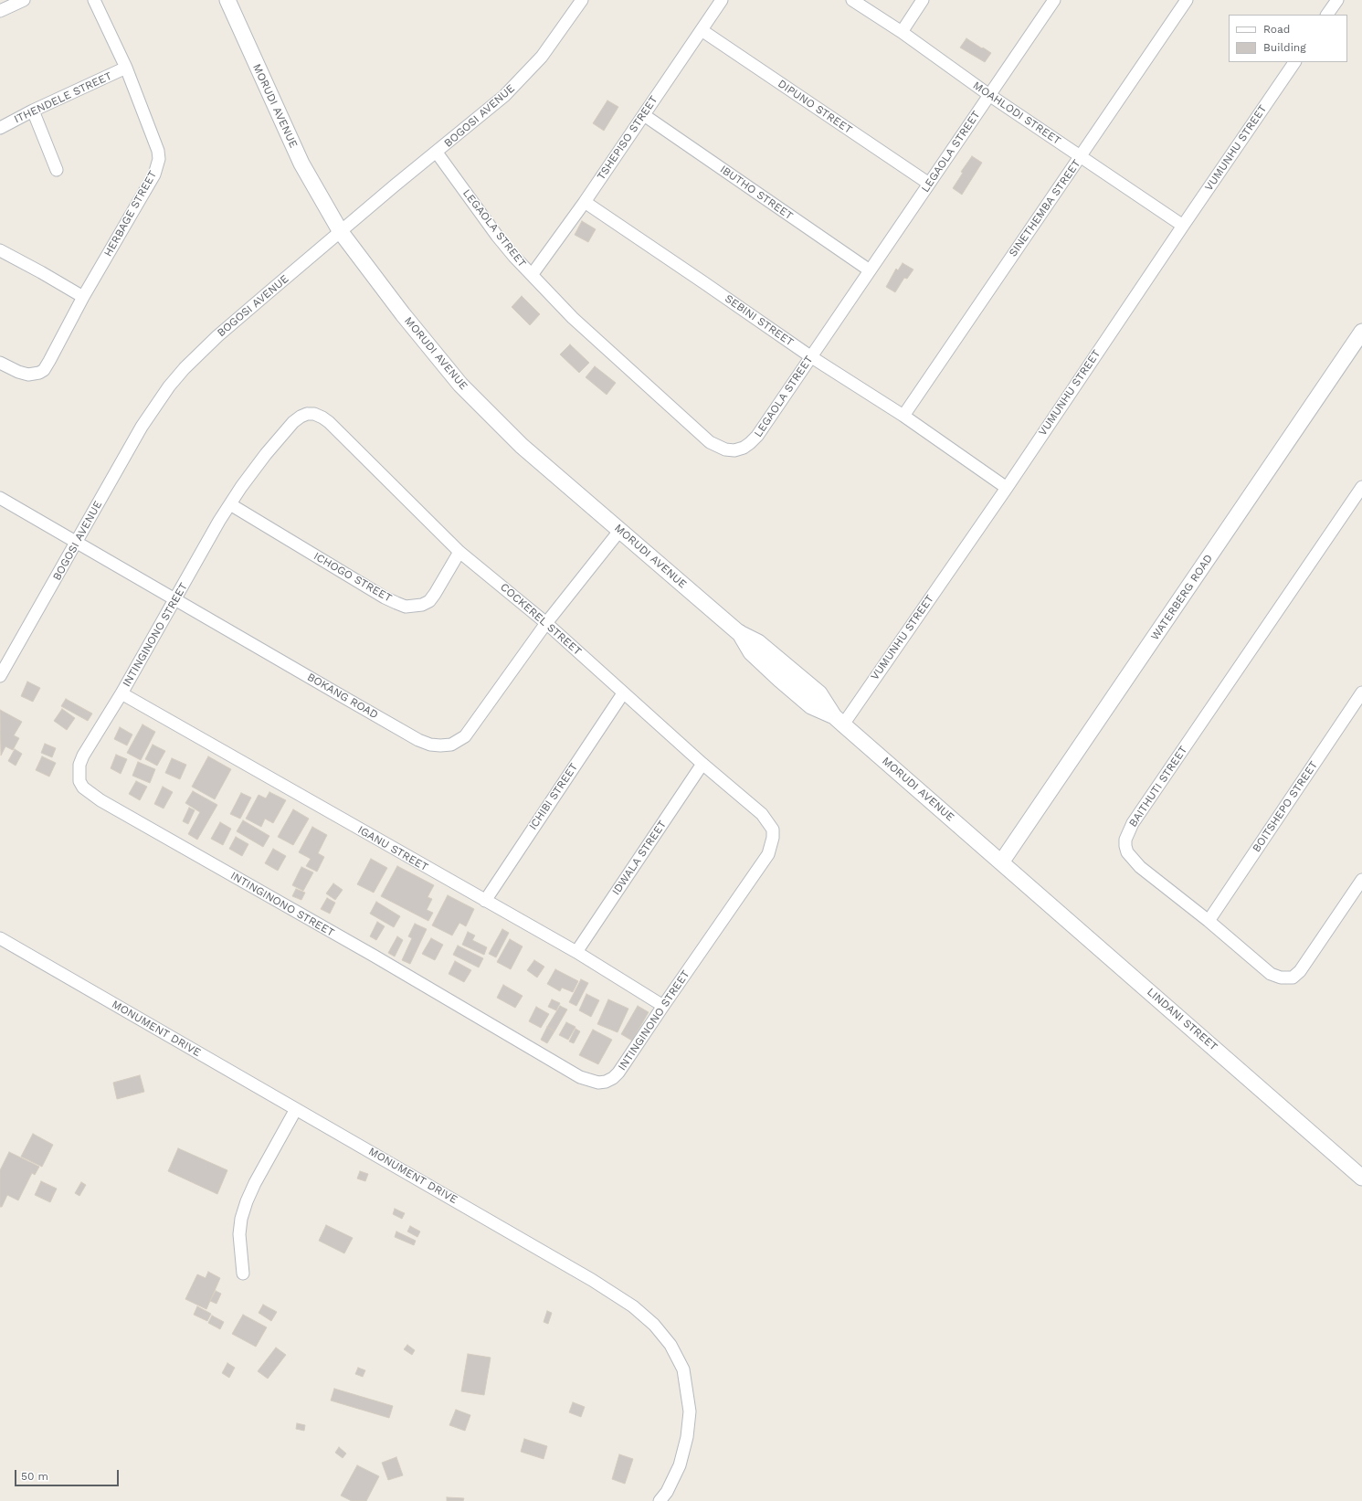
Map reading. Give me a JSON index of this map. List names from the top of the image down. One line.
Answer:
{"streets":{"street":["ITHENDELE STREET","MORUDI AVENUE","DIPUNO STREET","MOAHLODI STREET","BOGOSI AVENUE","TSHEPISO STREET","VUMUNHU STREET","LEGAOLA STREET","IBUTHO STREET","SINETHEMBA STREET","HERBAGE STREET","SEBINI STREET","ICHOGO STREET","WATERBERG ROAD","COCKEREL STREET","INTINGINONO STREET","BOKANG ROAD","BAITHUTI STREET","ICHIBI STREET","BOITSHEPO STREET","IGANU STREET","IDWALA STREET","LINDANI STREET","MONUMENT DRIVE"]},"crossings":[["ITHENDELE STREET","HERBAGE STREET"],["MORUDI AVENUE","BOGOSI AVENUE"],["MORUDI AVENUE","VUMUNHU STREET"],["MORUDI AVENUE","WATERBERG ROAD"],["MORUDI AVENUE","BOKANG ROAD"],["MORUDI AVENUE","LINDANI STREET"],["DIPUNO STREET","TSHEPISO STREET"],["DIPUNO STREET","LEGAOLA STREET"],["MOAHLODI STREET","VUMUNHU STREET"],["MOAHLODI STREET","LEGAOLA STREET"],["MOAHLODI STREET","SINETHEMBA STREET"],["BOGOSI AVENUE","LEGAOLA STREET"],["BOGOSI AVENUE","BOKANG ROAD"],["TSHEPISO STREET","LEGAOLA STREET"],["TSHEPISO STREET","IBUTHO STREET"],["TSHEPISO STREET","SEBINI STREET"],["VUMUNHU STREET","SEBINI STREET"],["LEGAOLA STREET","IBUTHO STREET"],["LEGAOLA STREET","SEBINI STREET"],["SINETHEMBA STREET","SEBINI STREET"],["ICHOGO STREET","COCKEREL STREET"],["ICHOGO STREET","INTINGINONO STREET"],["WATERBERG ROAD","LINDANI STREET"],["COCKEREL STREET","INTINGINONO STREET"],["COCKEREL STREET","BOKANG ROAD"],["COCKEREL STREET","ICHIBI STREET"],["COCKEREL STREET","IDWALA STREET"],["INTINGINONO STREET","BOKANG ROAD"],["INTINGINONO STREET","IGANU STREET"],["BAITHUTI STREET","BOITSHEPO STREET"],["ICHIBI STREET","IGANU STREET"],["IGANU STREET","IDWALA STREET"]],"legend":["Road","Building"],"scale_bar":"50 m"}
